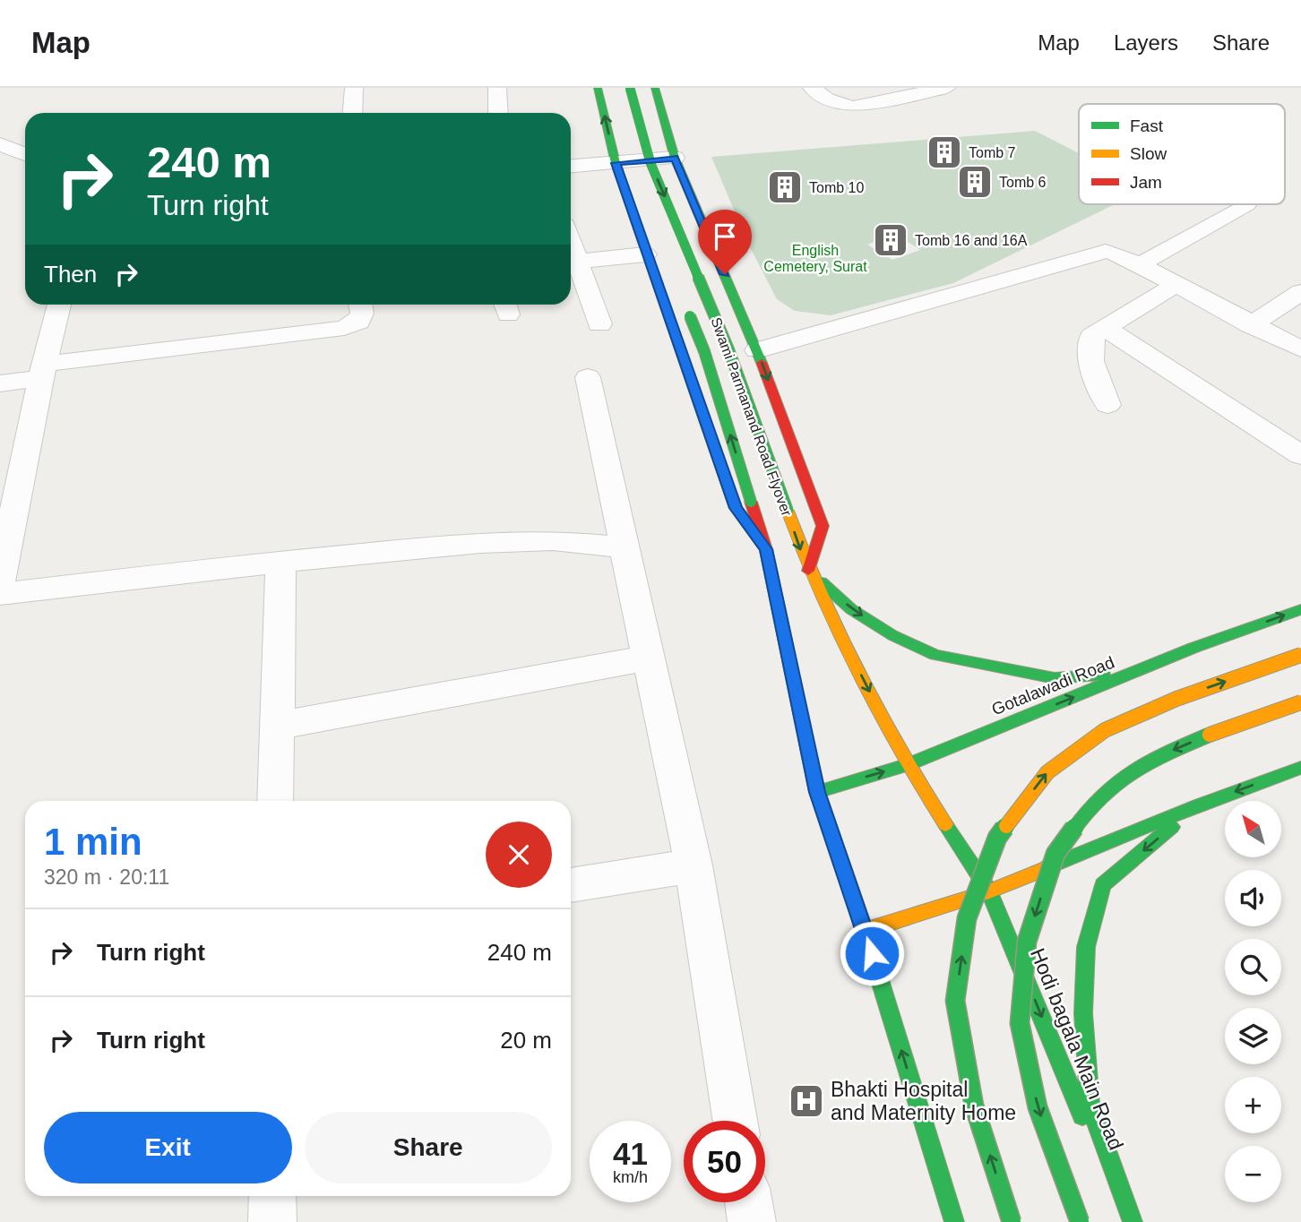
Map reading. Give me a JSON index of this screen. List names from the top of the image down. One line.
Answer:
{"streets":{"main road":["Swami Parmanand Road Flyover","Gotalawadi Road","Hodi bagala Main Road"]},"crossings":[["Swami Parmanand Road Flyover","Gotalawadi Road"],["Swami Parmanand Road Flyover","Hodi bagala Main Road"],["Gotalawadi Road","Hodi bagala Main Road"]],"one_way":["Gotalawadi Road","Hodi bagala Main Road"],"parks":["English Cemetery, Surat"],"places":{"building":["Tomb 7","Tomb 6","Tomb 10","Tomb 16 and 16A"],"hospital":["Bhakti Hospital and Maternity Home"]},"legend":["Fast","Slow","Jam"],"north":"top left","page":{"header":"Map","nav":["Map","Layers","Share"],"turn":["240 m","Turn right"],"then":"Then","map_buttons":["+","−"],"heading":["1 min","320 m · 20:11"],"list":[{"name":"Turn right","value":"240 m"},{"name":"Turn right","value":"20 m"}],"buttons":["Exit","Share"],"speed":"41 km/h","limit":"50"}}
